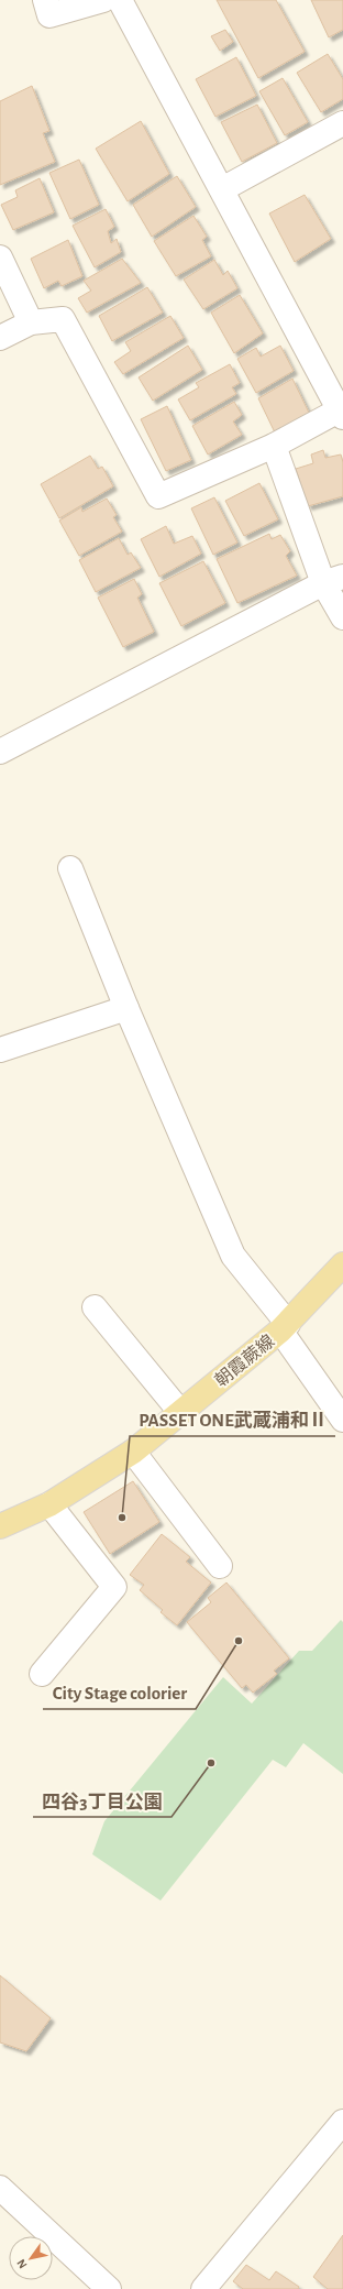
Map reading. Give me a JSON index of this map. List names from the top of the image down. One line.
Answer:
{"streets":{"main road":["朝霞蕨線"]},"places":["PASSET ONE武蔵浦和Ⅱ","City Stage colorier","四谷3丁目公園"],"north":"bottom left"}
